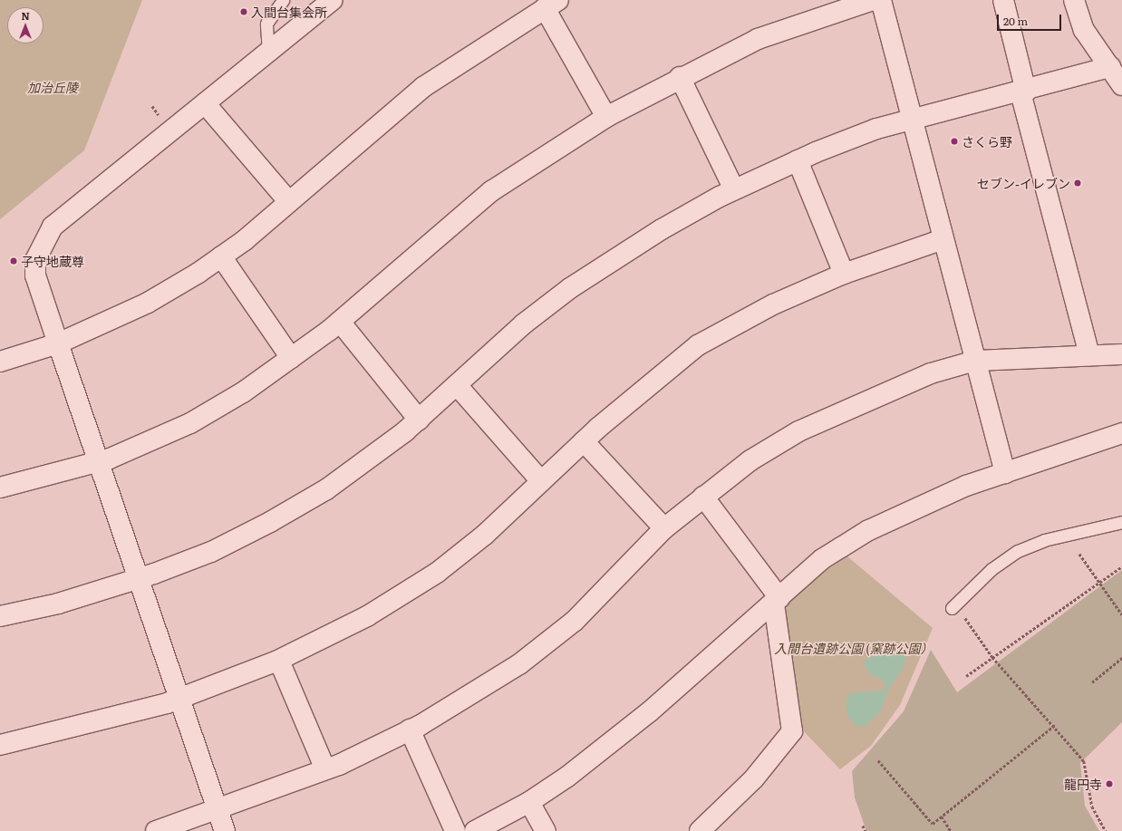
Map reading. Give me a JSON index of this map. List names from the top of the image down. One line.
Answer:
{"parks":["加治丘陵","入間台遺跡公園 (窯跡公園）"],"places":["入間台集会所","さくら野","セブン-イレブン","子守地蔵尊","龍円寺"],"scale_bar":"20 m","north":"top"}
